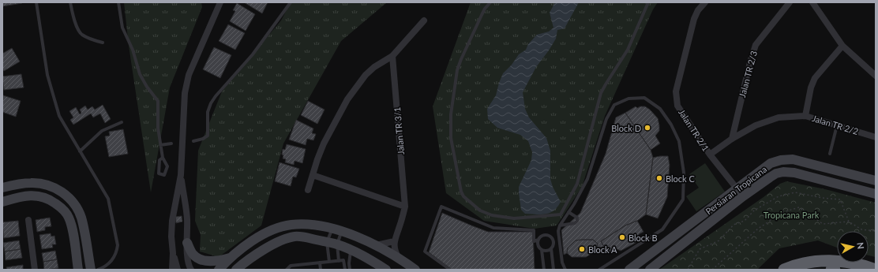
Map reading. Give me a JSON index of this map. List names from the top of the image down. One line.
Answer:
{"streets":{"main road":["Persiaran Tropicana"],"street":["Jalan TR 2/3","Jalan TR 2/2","Jalan TR 2/1","Jalan TR 3/1"]},"crossings":[["Jalan TR 2/3","Jalan TR 2/2"],["Jalan TR 2/2","Jalan TR 2/1"],["Jalan TR 2/1","Persiaran Tropicana"]],"parks":["Tropicana Park"],"places":["Block D","Block C","Block B","Block A"],"north":"right"}
